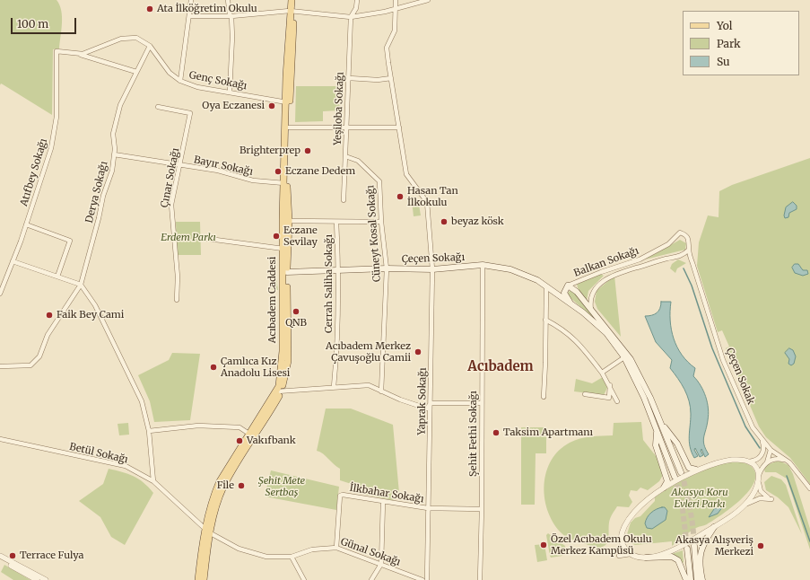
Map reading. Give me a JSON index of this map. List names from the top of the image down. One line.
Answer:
{"streets":{"main road":["Çeçen Sokağı","Acıbadem Caddesi"],"street":["Genç Sokağı","Yeşiloba Sokağı","Bayır Sokağı","Atıfbey Sokağı","Çınar Sokağı","Derya Sokağı","Cüneyt Kosal Sokağı","Balkan Sokağı","Cerrah Saliha Sokağı","Çeçen Sokak","Yaprak Sokağı","Şehit Fethi Sokağı","Betül Sokağı","İlkbahar Sokağı","Günal Sokağı"]},"crossings":[["Genç Sokağı","Atıfbey Sokağı"],["Genç Sokağı","Derya Sokağı"],["Genç Sokağı","Acıbadem Caddesi"],["Yeşiloba Sokağı","Cüneyt Kosal Sokağı"],["Bayır Sokağı","Çınar Sokağı"],["Bayır Sokağı","Derya Sokağı"],["Bayır Sokağı","Acıbadem Caddesi"],["Cüneyt Kosal Sokağı","Çeçen Sokağı"],["Çeçen Sokağı","Cerrah Saliha Sokağı"],["Çeçen Sokağı","Acıbadem Caddesi"],["Çeçen Sokağı","Yaprak Sokağı"],["Çeçen Sokağı","Şehit Fethi Sokağı"],["Balkan Sokağı","Çeçen Sokak"],["Acıbadem Caddesi","Betül Sokağı"],["Acıbadem Caddesi","Günal Sokağı"],["Yaprak Sokağı","İlkbahar Sokağı"],["Şehit Fethi Sokağı","İlkbahar Sokağı"],["Betül Sokağı","Günal Sokağı"],["İlkbahar Sokağı","Günal Sokağı"]],"districts":["Acıbadem"],"parks":["Erdem Parkı","Şehit Mete Sertbaş","Akasya Koru Evleri Parkı"],"places":["Ata İlköğretim Okulu","Oya Eczanesi","Brighterprep","Eczane Dedem","Hasan Tan İlkokulu","beyaz kösk","Eczane Sevilay","QNB","Faik Bey Cami","Acıbadem Merkez Çavuşoğlu Camii","Çamlıca Kız Anadolu Lisesi","Taksim Apartmanı","Vakıfbank","File","Özel Acıbadem Okulu Merkez Kampüsü","Akasya Alışveriş Merkezi","Terrace Fulya"],"legend":["Yol","Park","Su"],"scale_bar":"100 m"}
